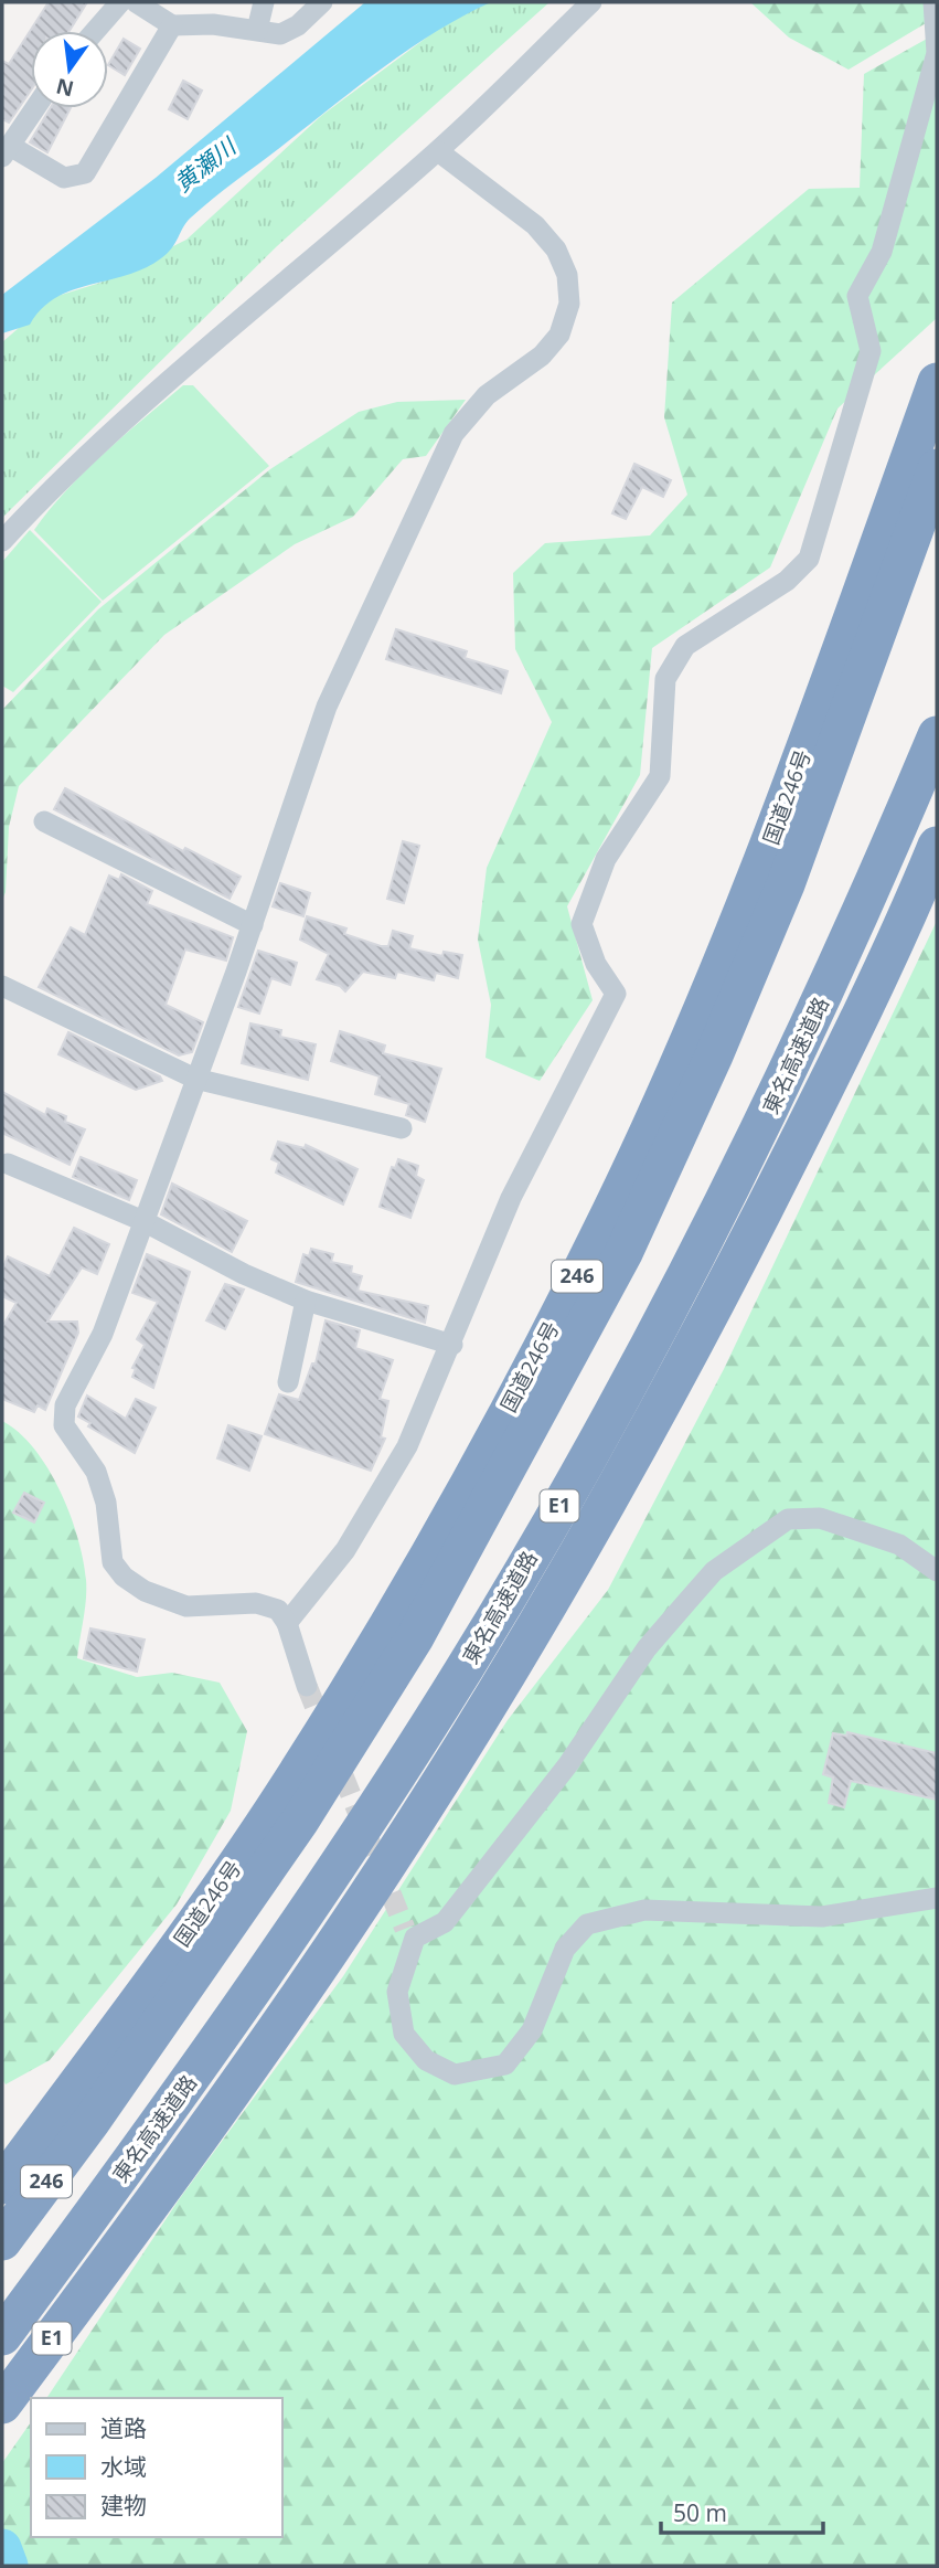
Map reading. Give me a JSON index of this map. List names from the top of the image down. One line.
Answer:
{"streets":{"highway":["国道246号","東名高速道路","246","E1"]},"water":["黄瀬川"],"legend":["道路","水域","建物"],"scale_bar":"50 m","north":"bottom"}
